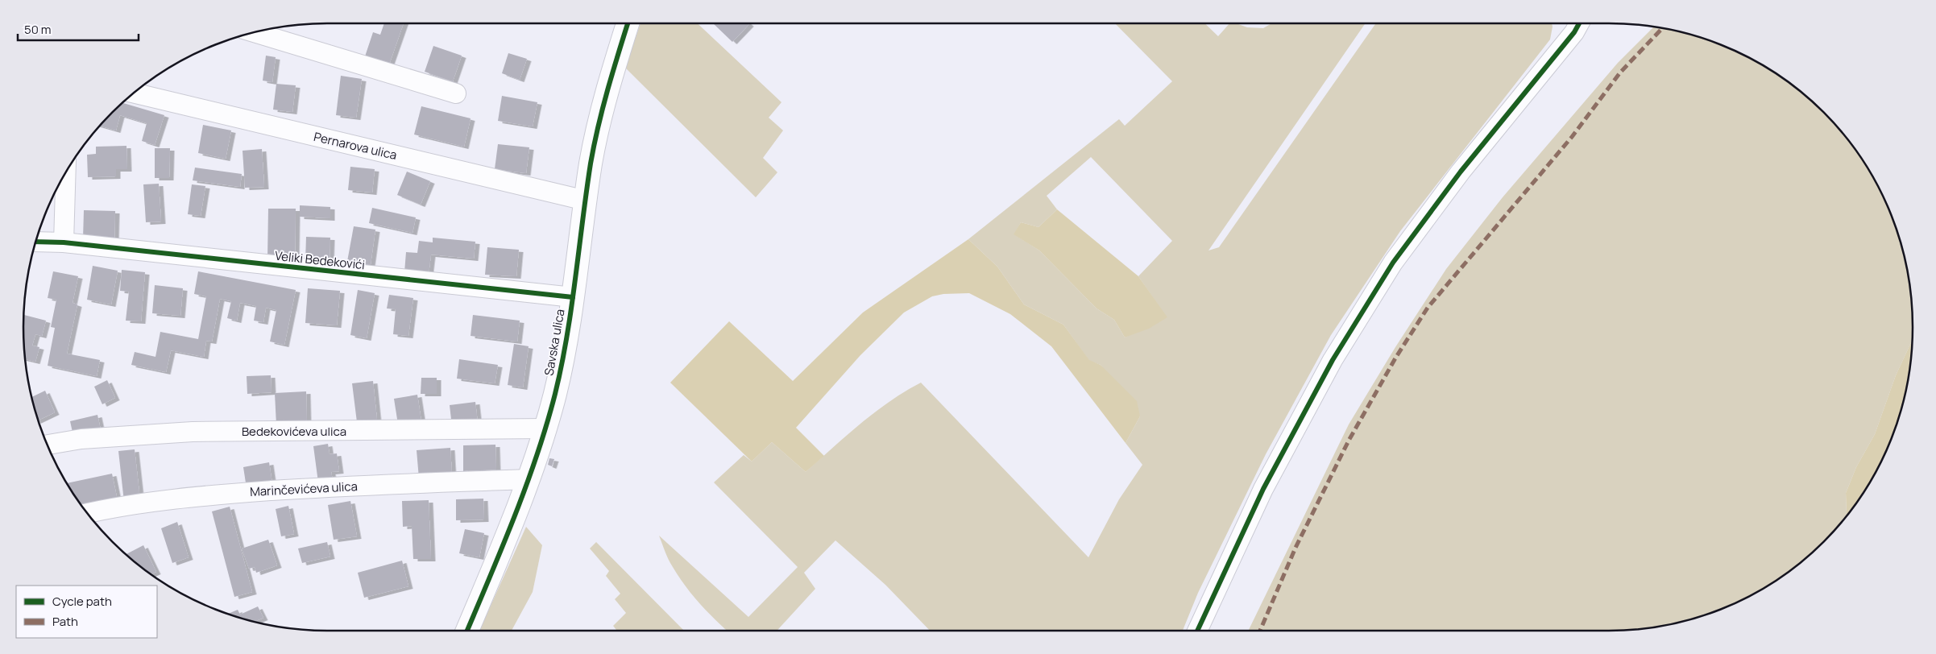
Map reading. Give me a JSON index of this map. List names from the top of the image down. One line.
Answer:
{"streets":{"street":["Pernarova ulica","Veliki Bedekovići","Savska ulica","Bedekovićeva ulica","Marinčevićeva ulica"]},"crossings":[["Pernarova ulica","Savska ulica"],["Veliki Bedekovići","Savska ulica"],["Savska ulica","Bedekovićeva ulica"],["Savska ulica","Marinčevićeva ulica"]],"legend":["Cycle path","Path"],"scale_bar":"50 m"}
